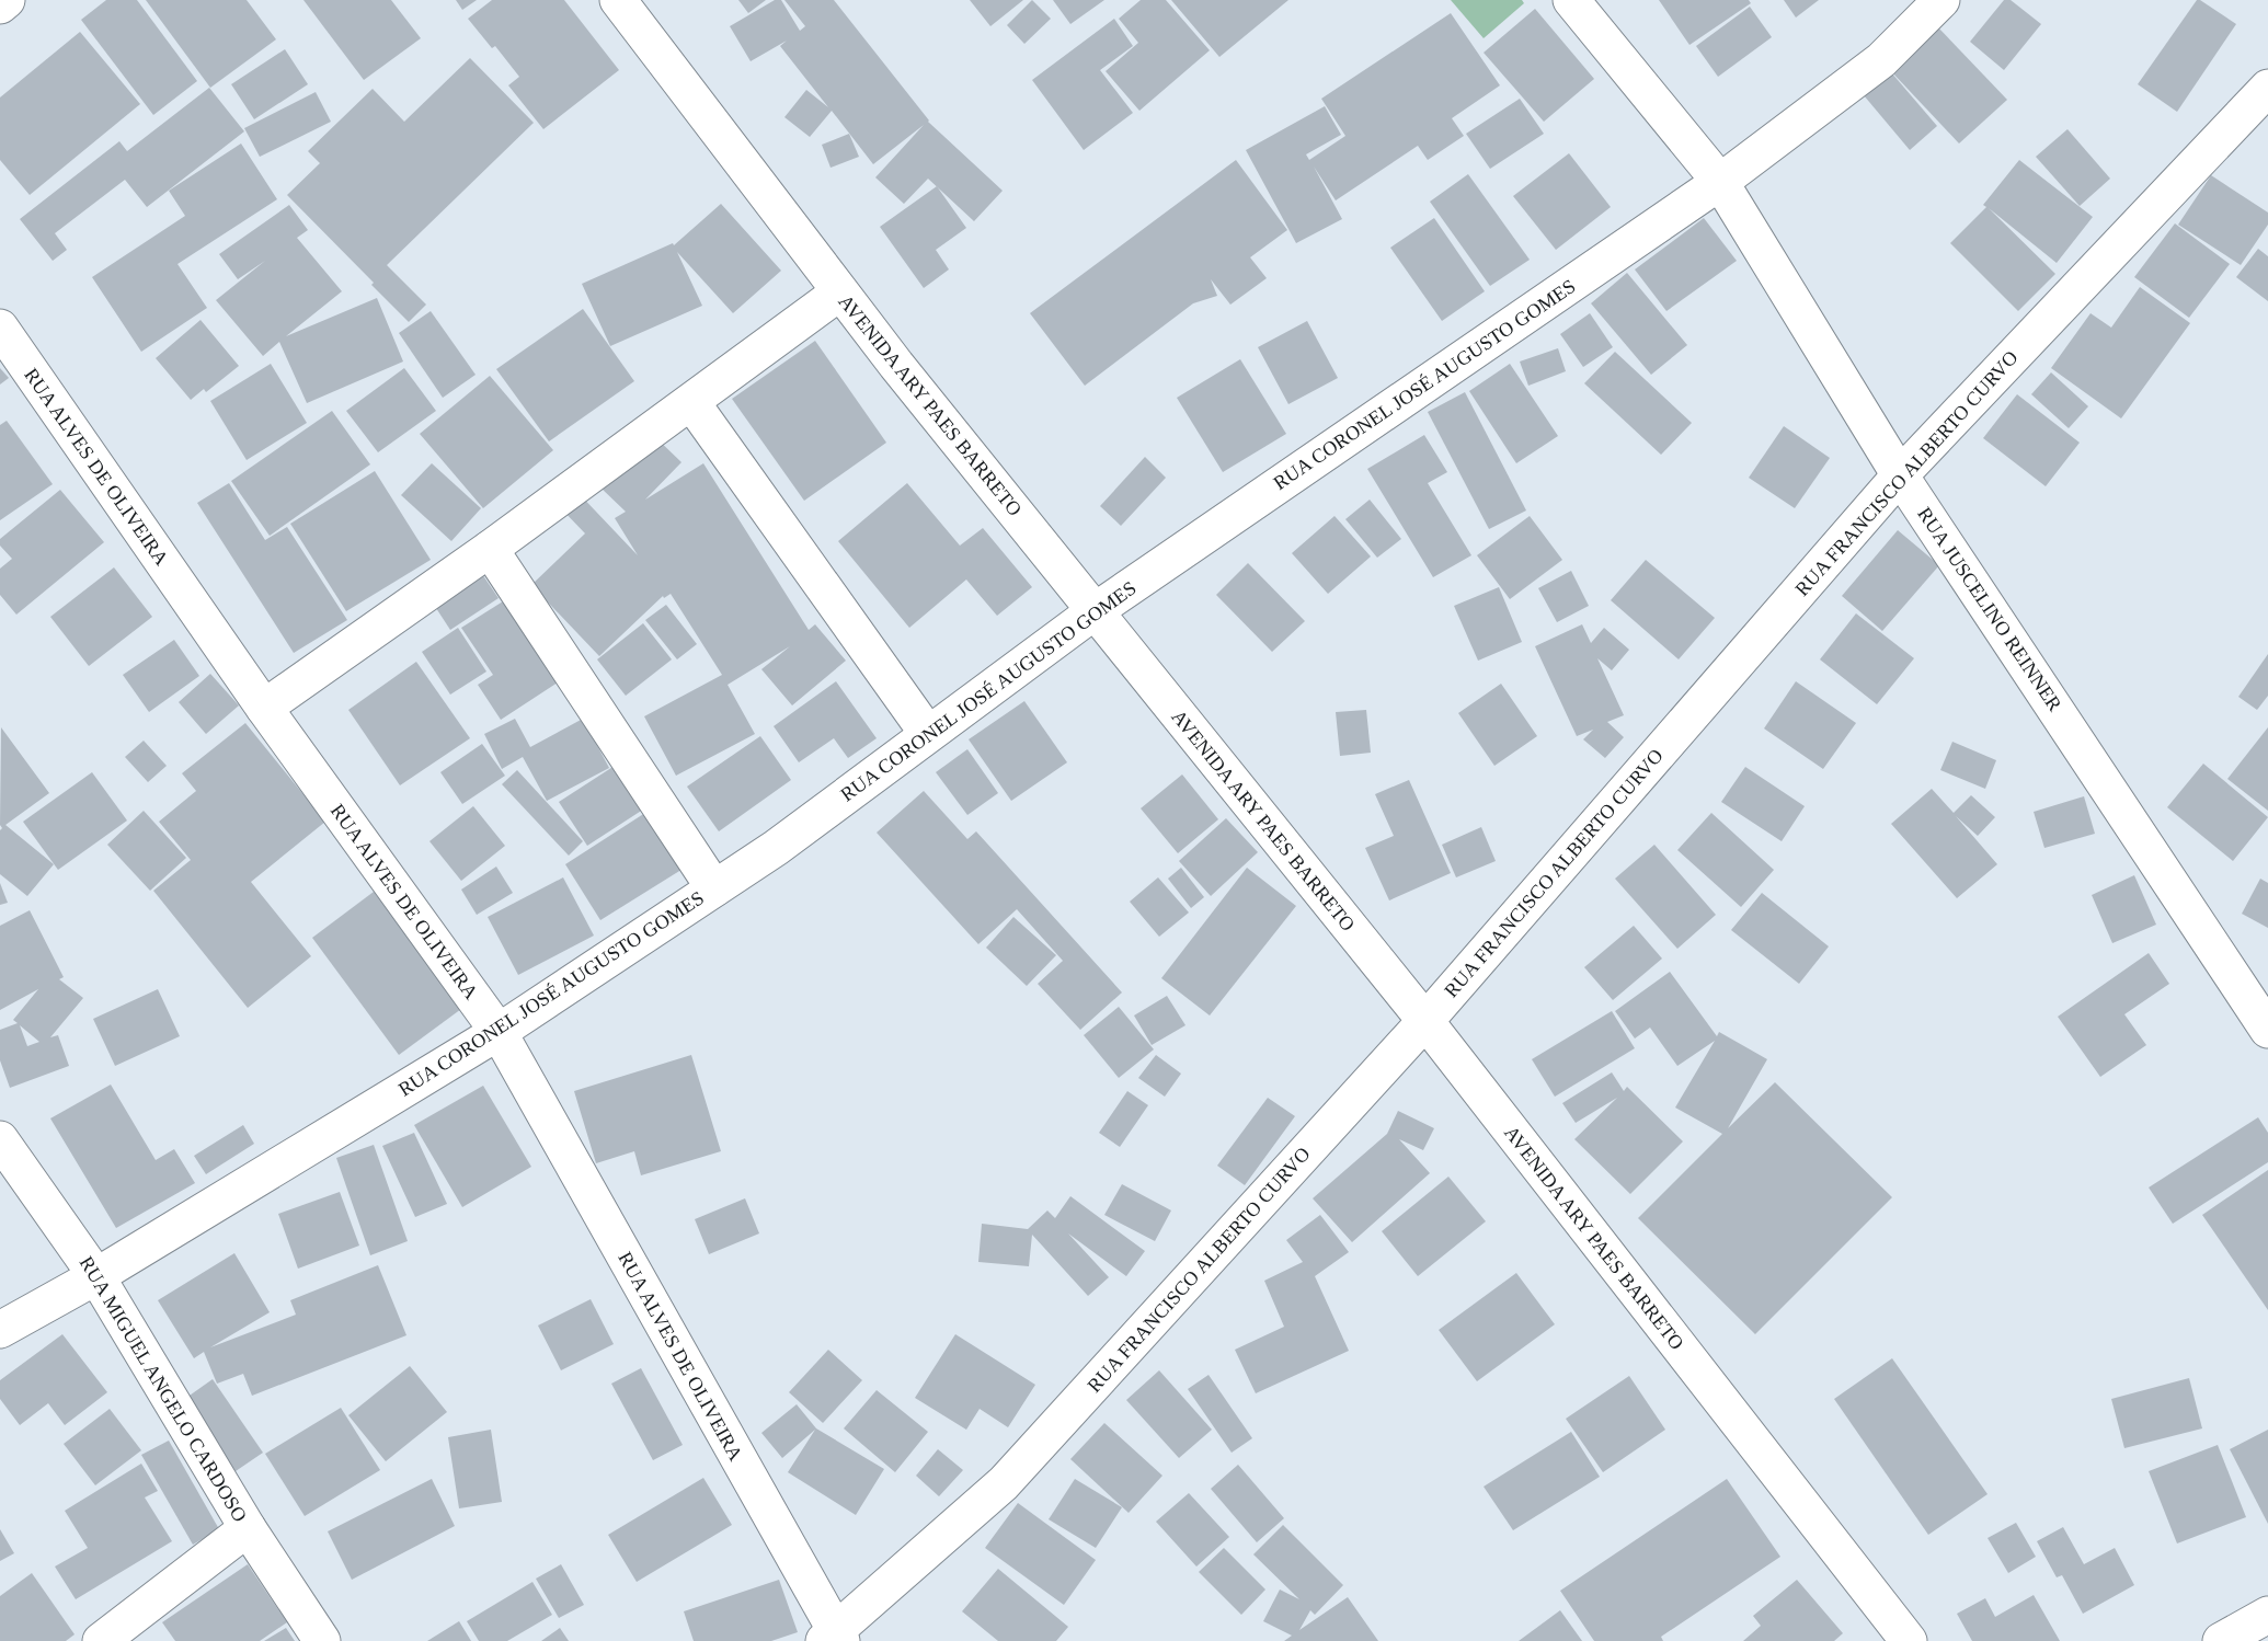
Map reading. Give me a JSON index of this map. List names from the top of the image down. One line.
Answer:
{"streets":{"street":["RUA CORONEL JOSÉ AUGUSTO GOMES","AVENIDA ARY PAES BARRETO","RUA ALVES DE OLIVEIRA","RUA FRANCISCO ALBERTO CURVO","RUA JUSCELINO REINNER","RUA MIGUEL ANGELO CARDOSO"]},"crossings":[["RUA CORONEL JOSÉ AUGUSTO GOMES","AVENIDA ARY PAES BARRETO"],["RUA CORONEL JOSÉ AUGUSTO GOMES","RUA ALVES DE OLIVEIRA"],["RUA CORONEL JOSÉ AUGUSTO GOMES","RUA JUSCELINO REINNER"],["RUA CORONEL JOSÉ AUGUSTO GOMES","RUA MIGUEL ANGELO CARDOSO"],["AVENIDA ARY PAES BARRETO","RUA FRANCISCO ALBERTO CURVO"],["RUA ALVES DE OLIVEIRA","RUA FRANCISCO ALBERTO CURVO"],["RUA FRANCISCO ALBERTO CURVO","RUA JUSCELINO REINNER"]]}
